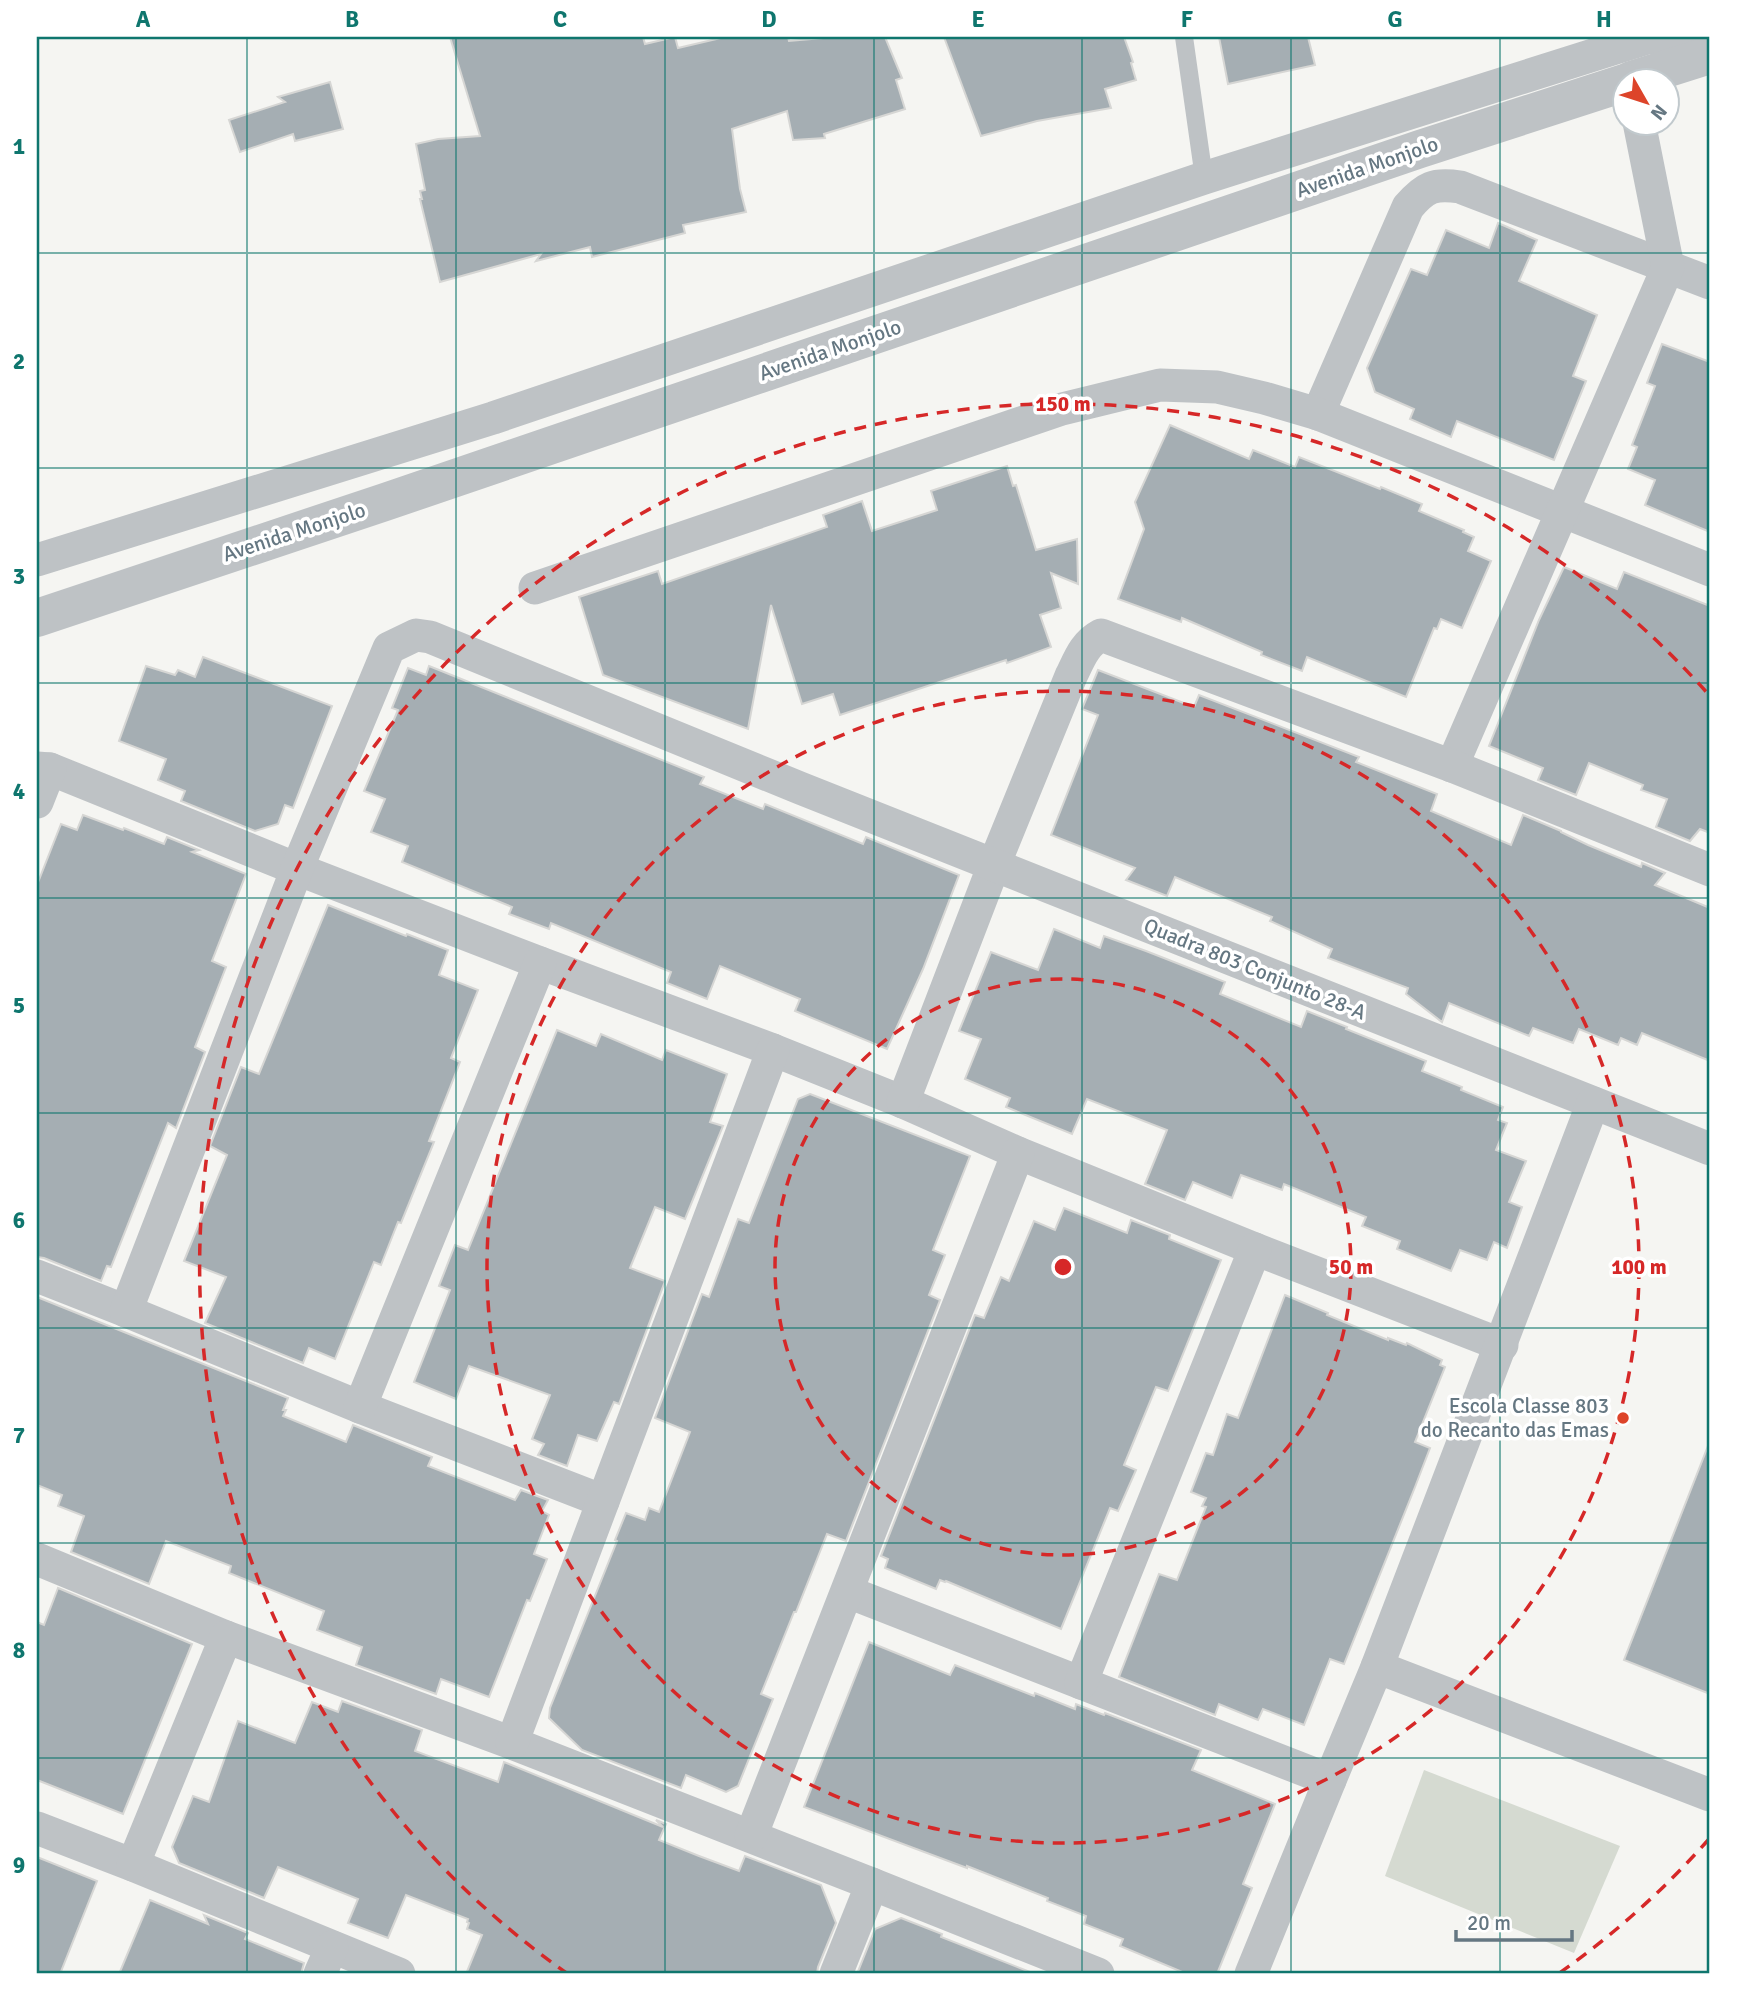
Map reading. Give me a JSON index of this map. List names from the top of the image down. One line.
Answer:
{"streets":{"street":["Avenida Monjolo","Quadra 803 Conjunto 28-A"]},"places":["Escola Classe 803 do Recanto das Emas"],"scale_bar":"20 m","north":"bottom right","grid":{"columns":["A","B","C","D","E","F","G","H"],"rows":["1","2","3","4","5","6","7","8","9"]},"rings":["150 m","50 m","100 m"]}
